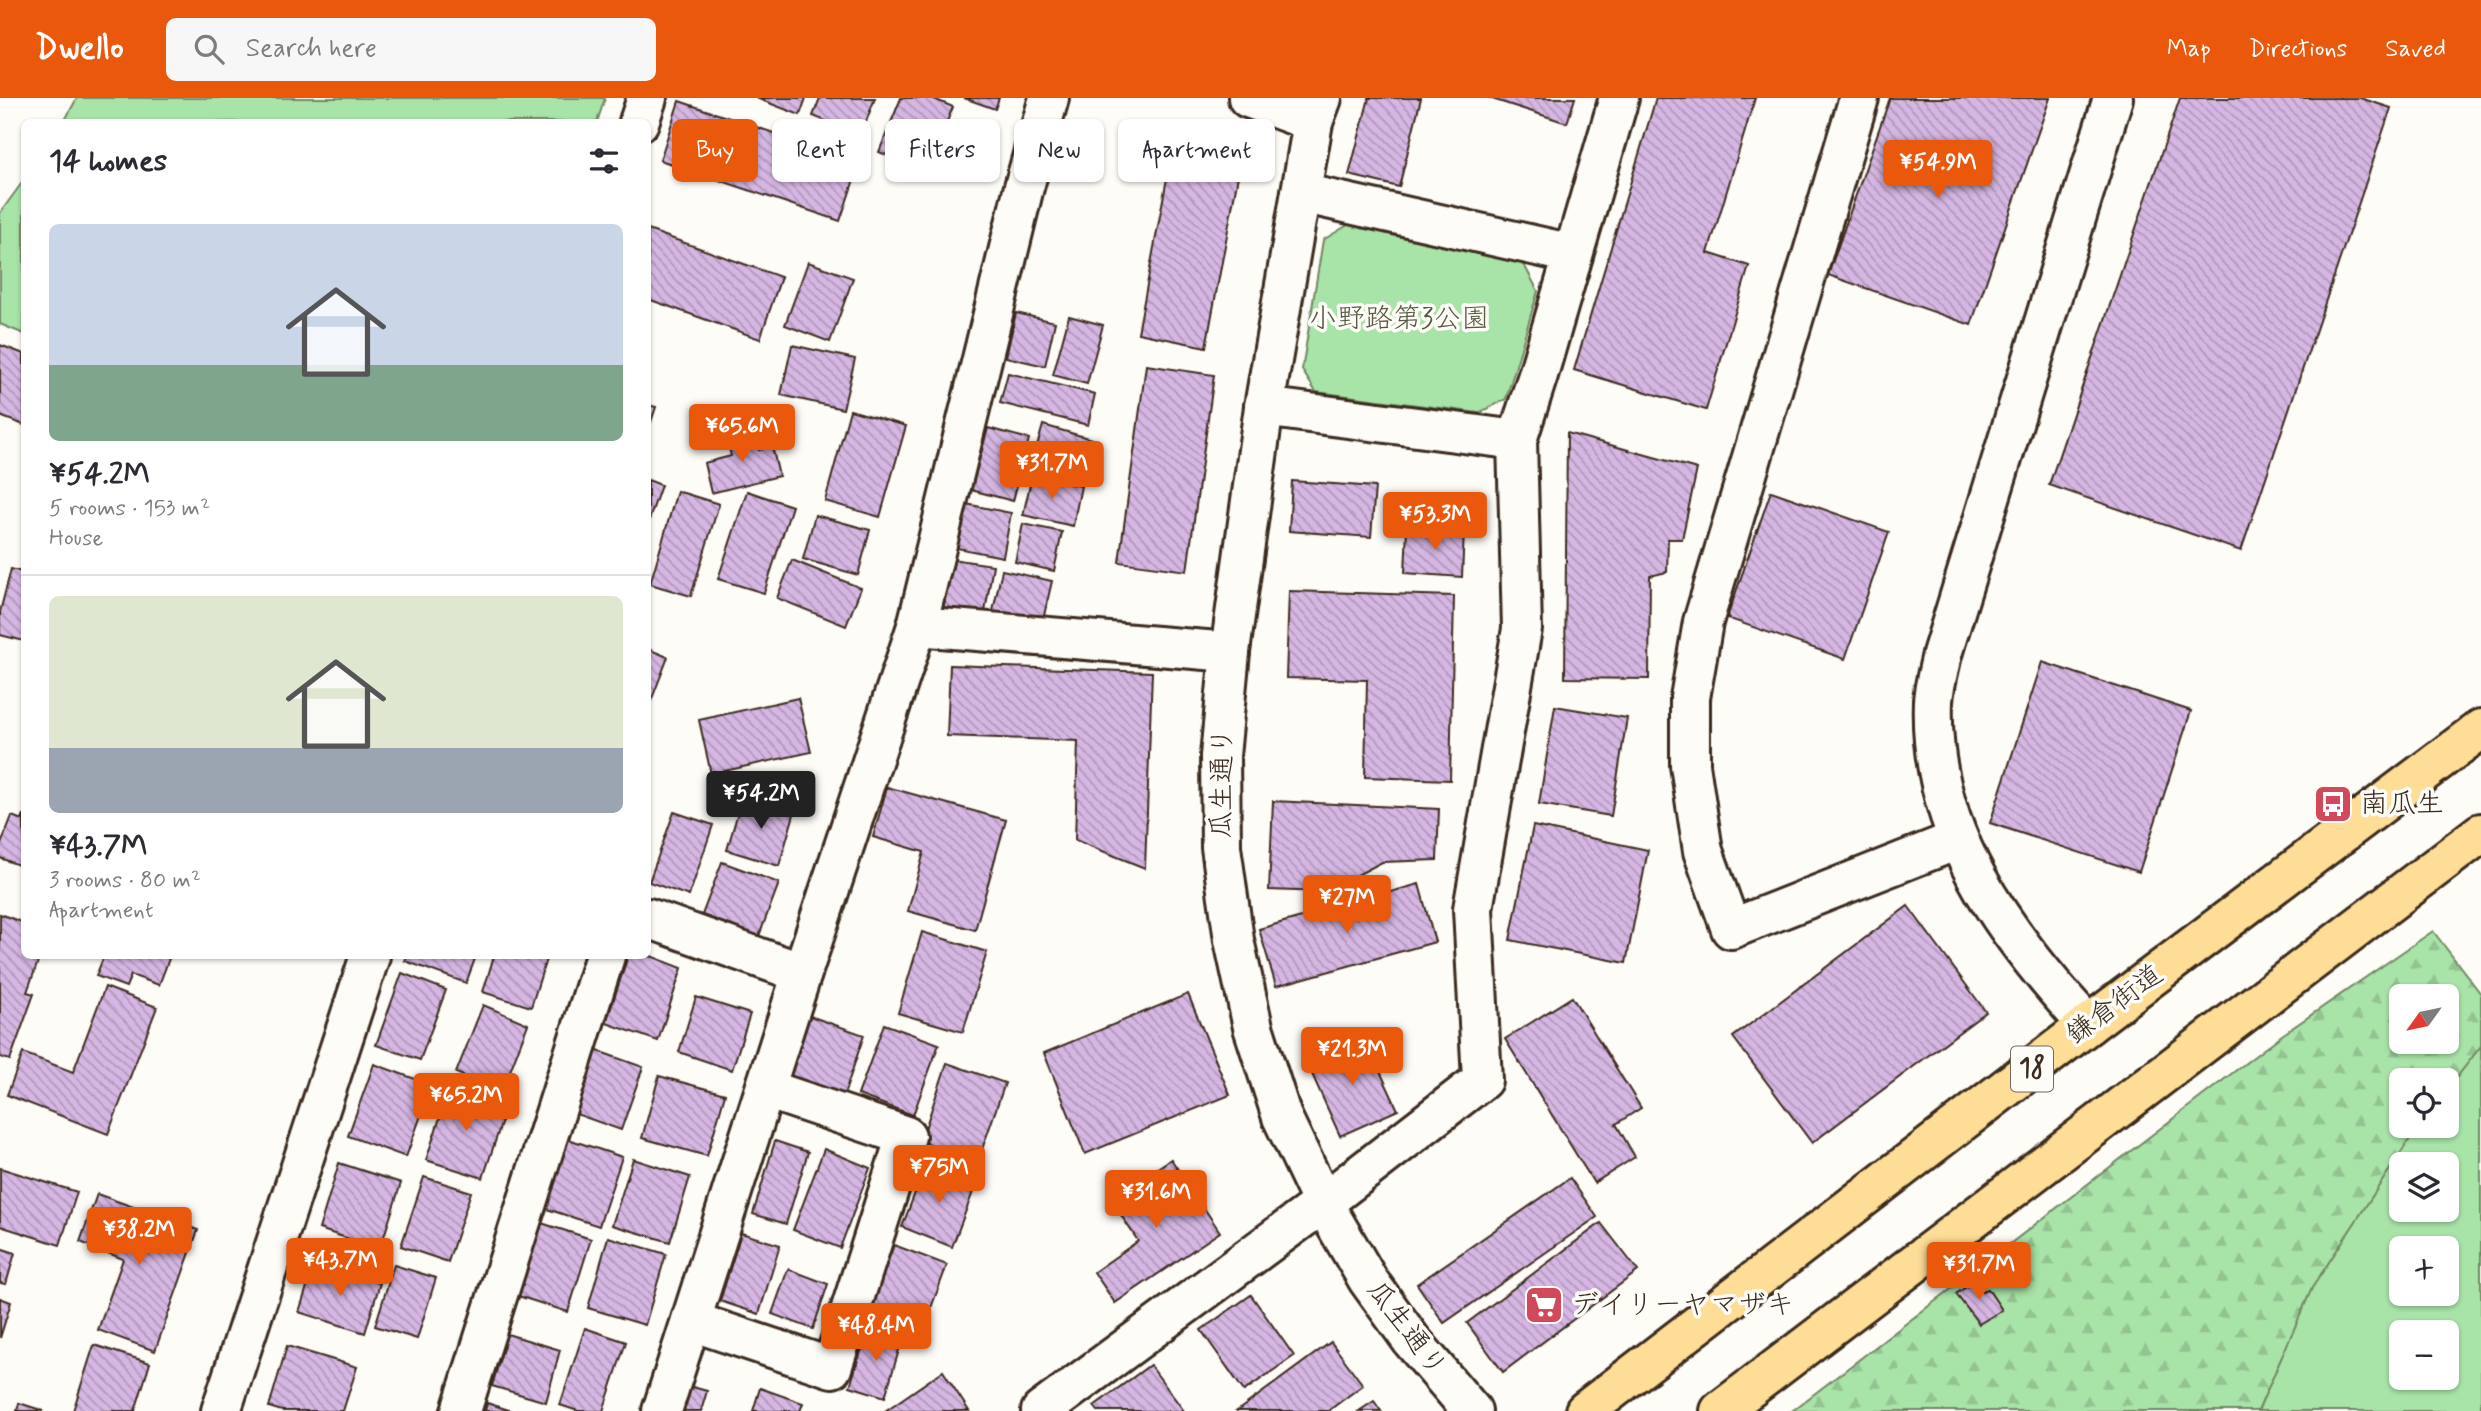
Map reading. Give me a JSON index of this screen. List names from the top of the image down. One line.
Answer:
{"streets":{"main road":["鎌倉街道","18"],"street":["瓜生通り"]},"parks":["小野路第3公園"],"places":{"bus stop":["南瓜生"],"supermarket":["デイリーヤマザキ"]},"north":"bottom left","page":{"header":"Dwello","search":"Search here","nav":["Map","Directions","Saved"],"chip":["Buy","Rent","Filters","New","Apartment"],"heading":"14 homes","price":["¥54.9M","¥65.6M","¥31.7M","¥53.3M","¥54.2M","¥27M","¥21.3M","¥65.2M","¥75M","¥31.6M","¥38.2M","¥43.7M","¥31.7M","¥48.4M"],"list":[{"name":"¥54.2M","note":"5 rooms · 153 m² · House"},{"name":"¥43.7M","note":"3 rooms · 80 m² · Apartment"}],"map_buttons":["+","−"]}}
